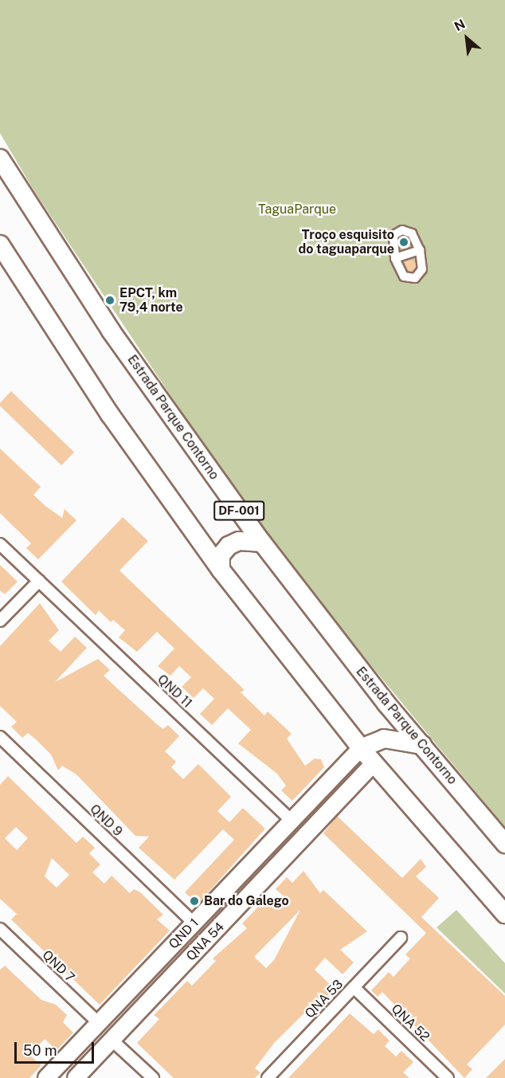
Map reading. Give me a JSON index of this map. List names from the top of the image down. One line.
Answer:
{"streets":{"highway":["Estrada Parque Contorno","DF-001"],"main road":["QND 1","QNA 54"],"street":["QND 11","QND 9","QND 7","QNA 53","QNA 52"]},"crossings":[["QND 11","QND 1"],["QND 9","QND 1"],["QND 1","QND 7"],["QNA 53","QNA 52"]],"parks":["TaguaParque"],"places":["Troço esquisito do taguaparque","EPCT, km 79,4 norte","Bar do Galego"],"scale_bar":"50 m","north":"top left"}
